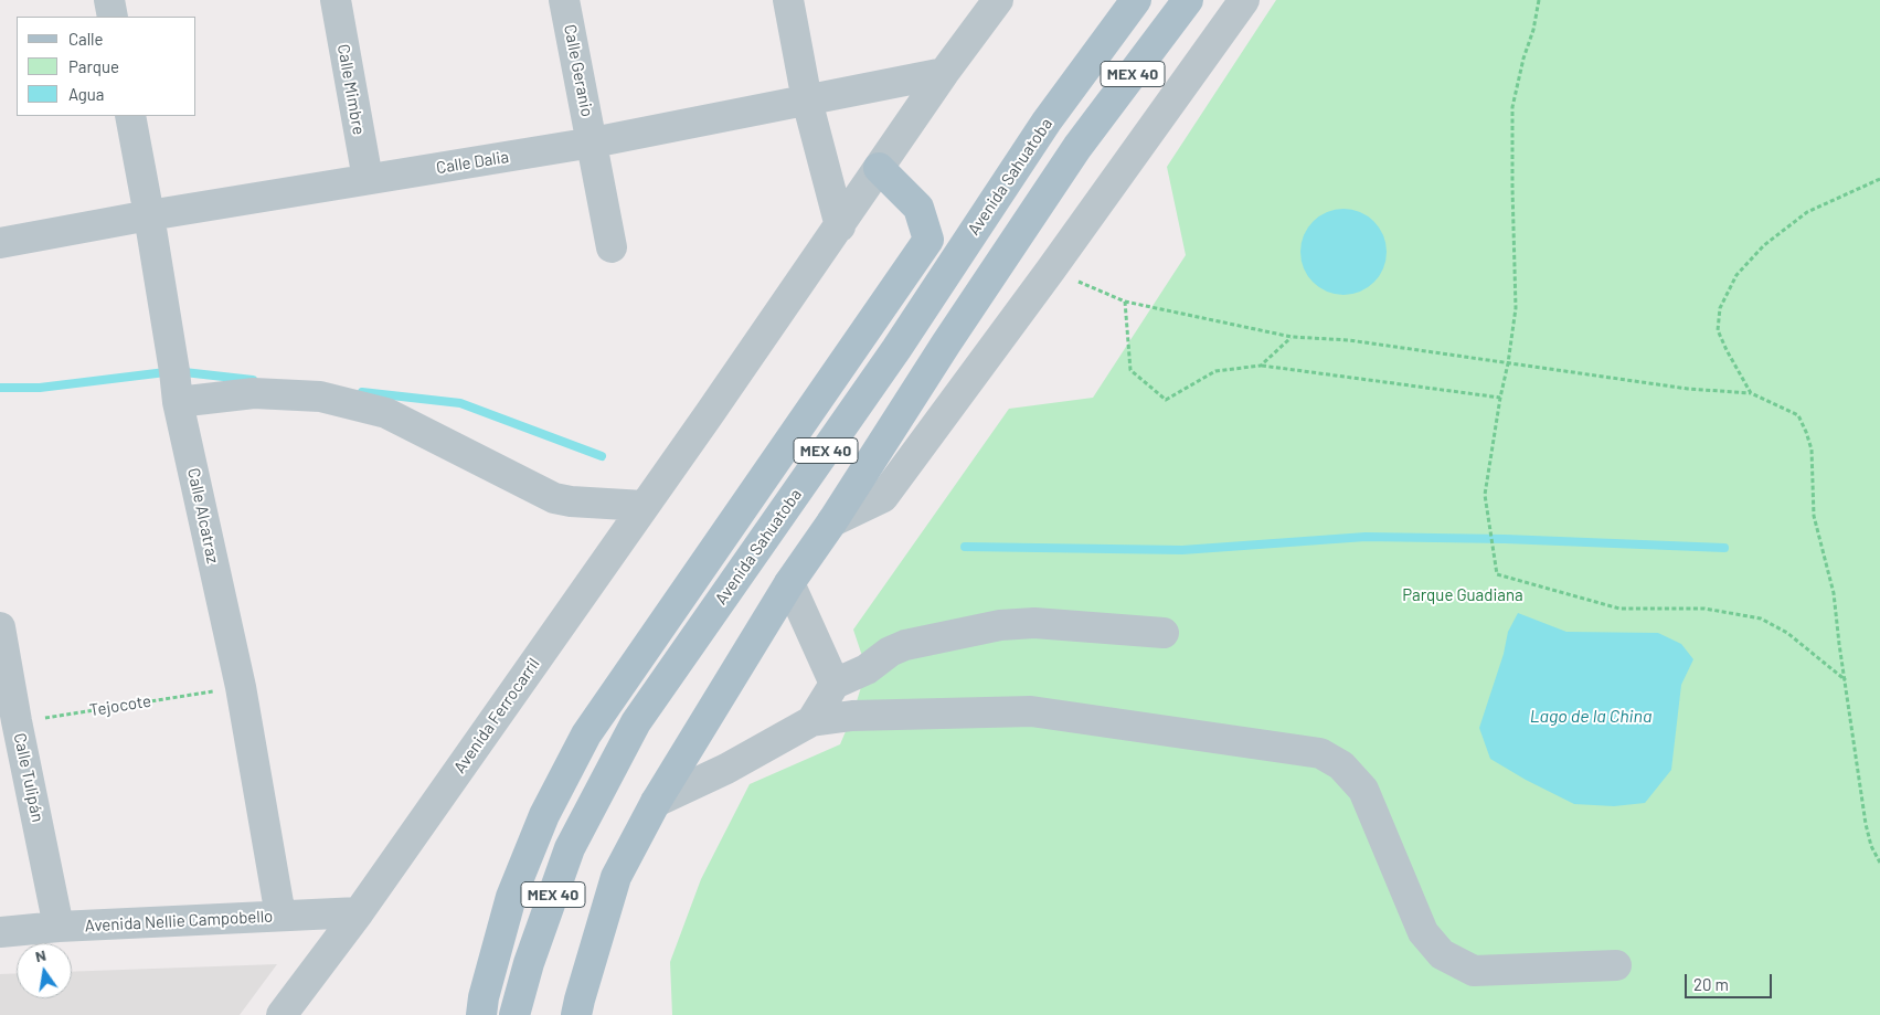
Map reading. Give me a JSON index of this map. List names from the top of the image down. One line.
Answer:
{"streets":{"main road":["MEX 40","Avenida Sahuatoba"],"street":["Calle Geranio","Calle Mimbre","Calle Dalia","Calle Alcatraz","Avenida Ferrocarril","Calle Tulipán","Avenida Nellie Campobello"],"path":["Tejocote"]},"crossings":[["Calle Geranio","Calle Dalia"],["Calle Mimbre","Calle Dalia"],["Calle Dalia","Calle Alcatraz"],["Calle Alcatraz","Tejocote"],["Calle Alcatraz","Avenida Nellie Campobello"],["Tejocote","Calle Tulipán"],["Avenida Ferrocarril","Avenida Nellie Campobello"],["Calle Tulipán","Avenida Nellie Campobello"]],"water":["Lago de la China"],"parks":["Parque Guadiana"],"legend":["Calle","Parque","Agua"],"scale_bar":"20 m","north":"top"}
